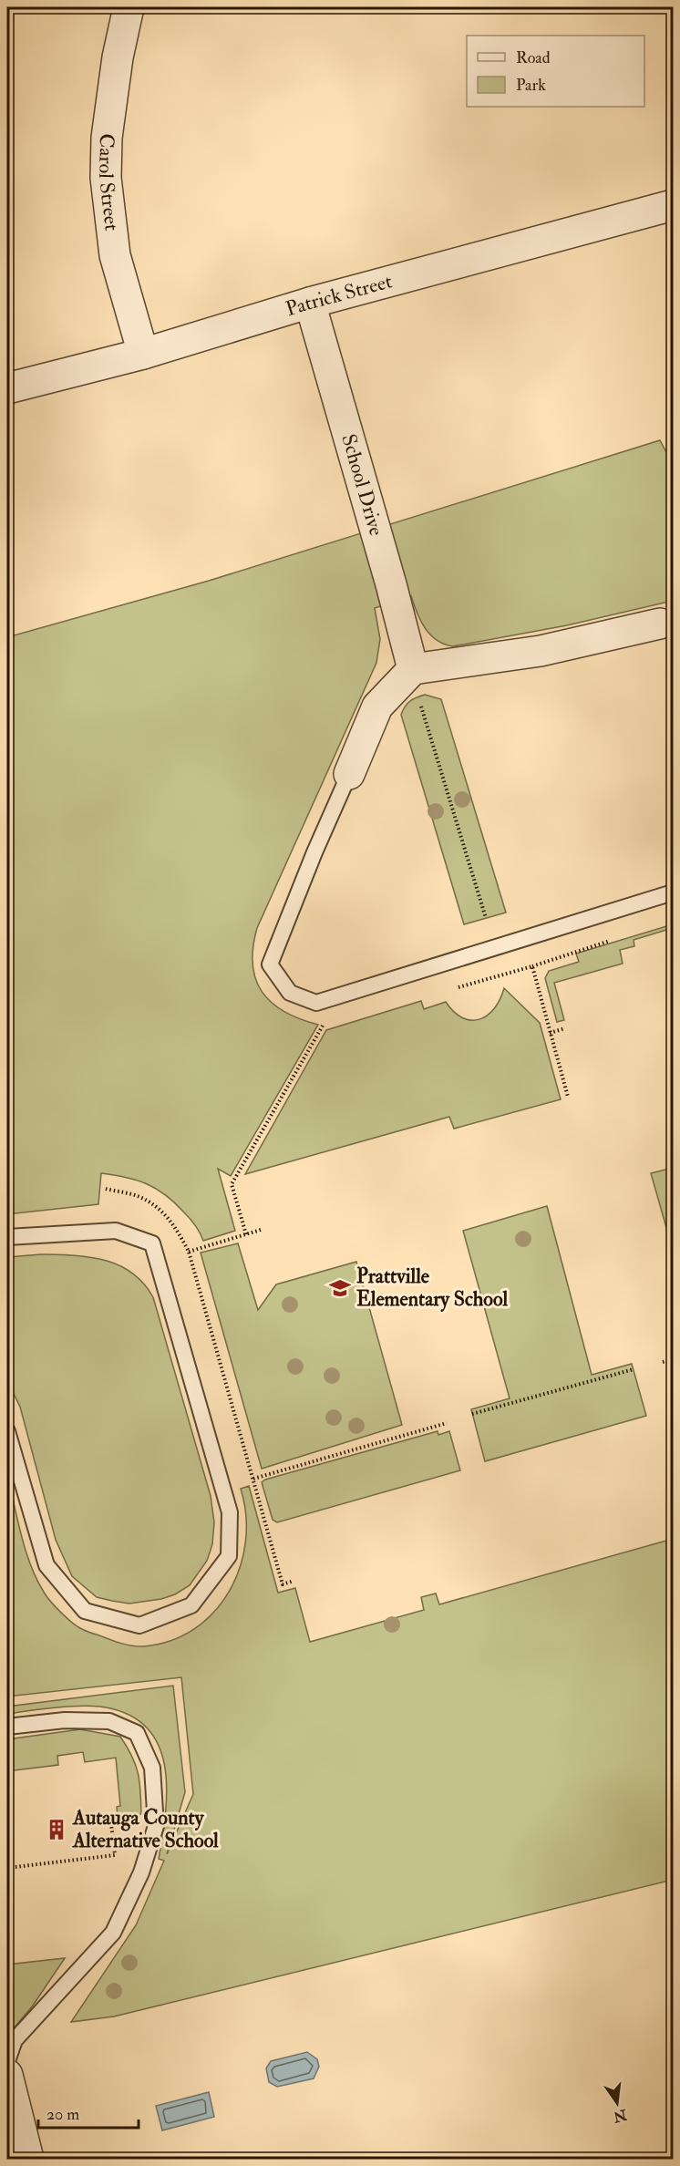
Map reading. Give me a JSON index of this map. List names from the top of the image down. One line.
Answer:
{"streets":{"street":["Carol Street","Patrick Street","School Drive"]},"crossings":[["Carol Street","Patrick Street"],["Patrick Street","School Drive"]],"places":{"school or university":["Prattville Elementary School"],"building":["Autauga County Alternative School"]},"legend":["Road","Park"],"scale_bar":"20 m","north":"bottom"}
